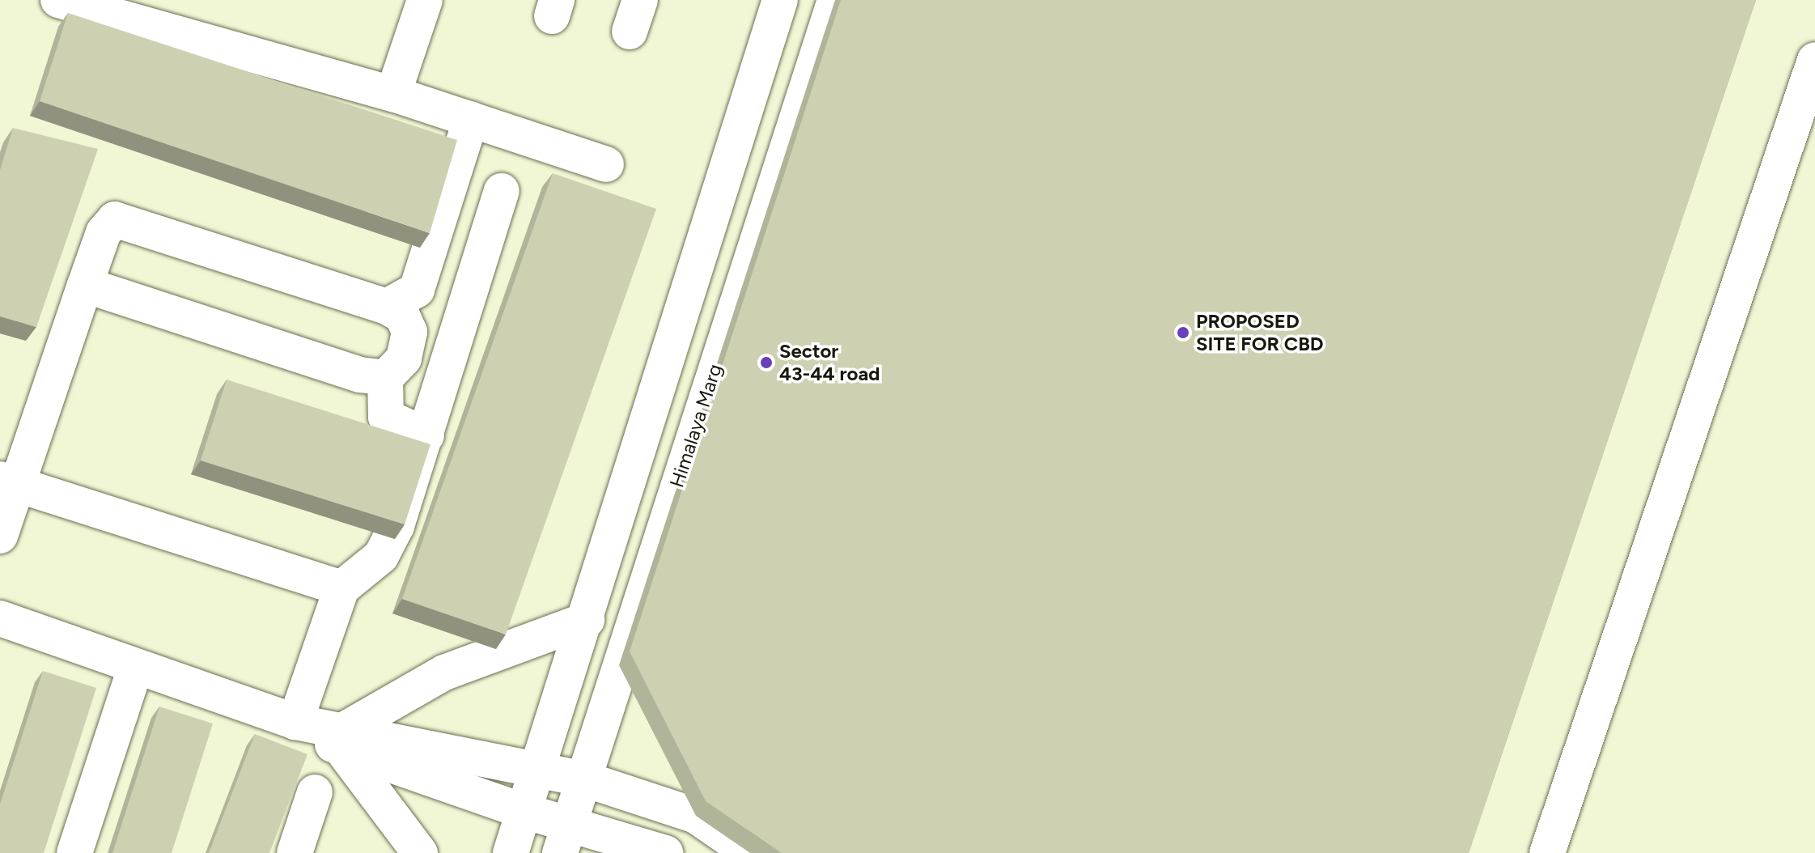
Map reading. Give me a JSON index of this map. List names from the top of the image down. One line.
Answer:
{"streets":{"street":["Himalaya Marg"]},"places":["PROPOSED SITE FOR CBD","Sector 43-44 road"]}
